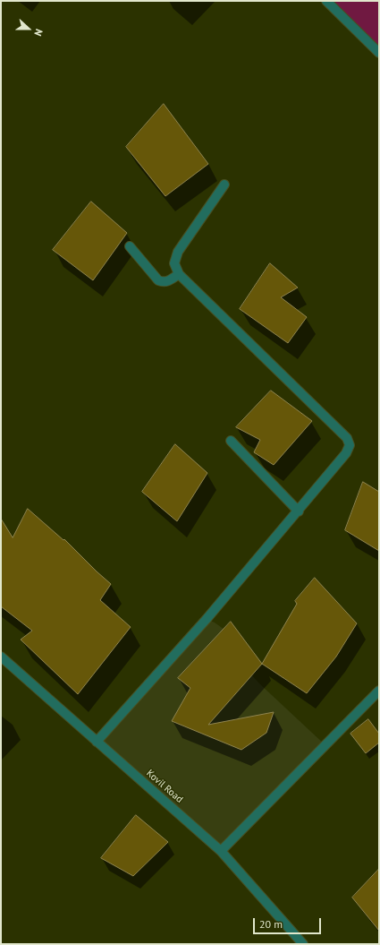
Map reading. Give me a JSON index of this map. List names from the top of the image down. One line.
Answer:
{"streets":{"street":["Kovil Road"]},"scale_bar":"20 m","north":"right"}
